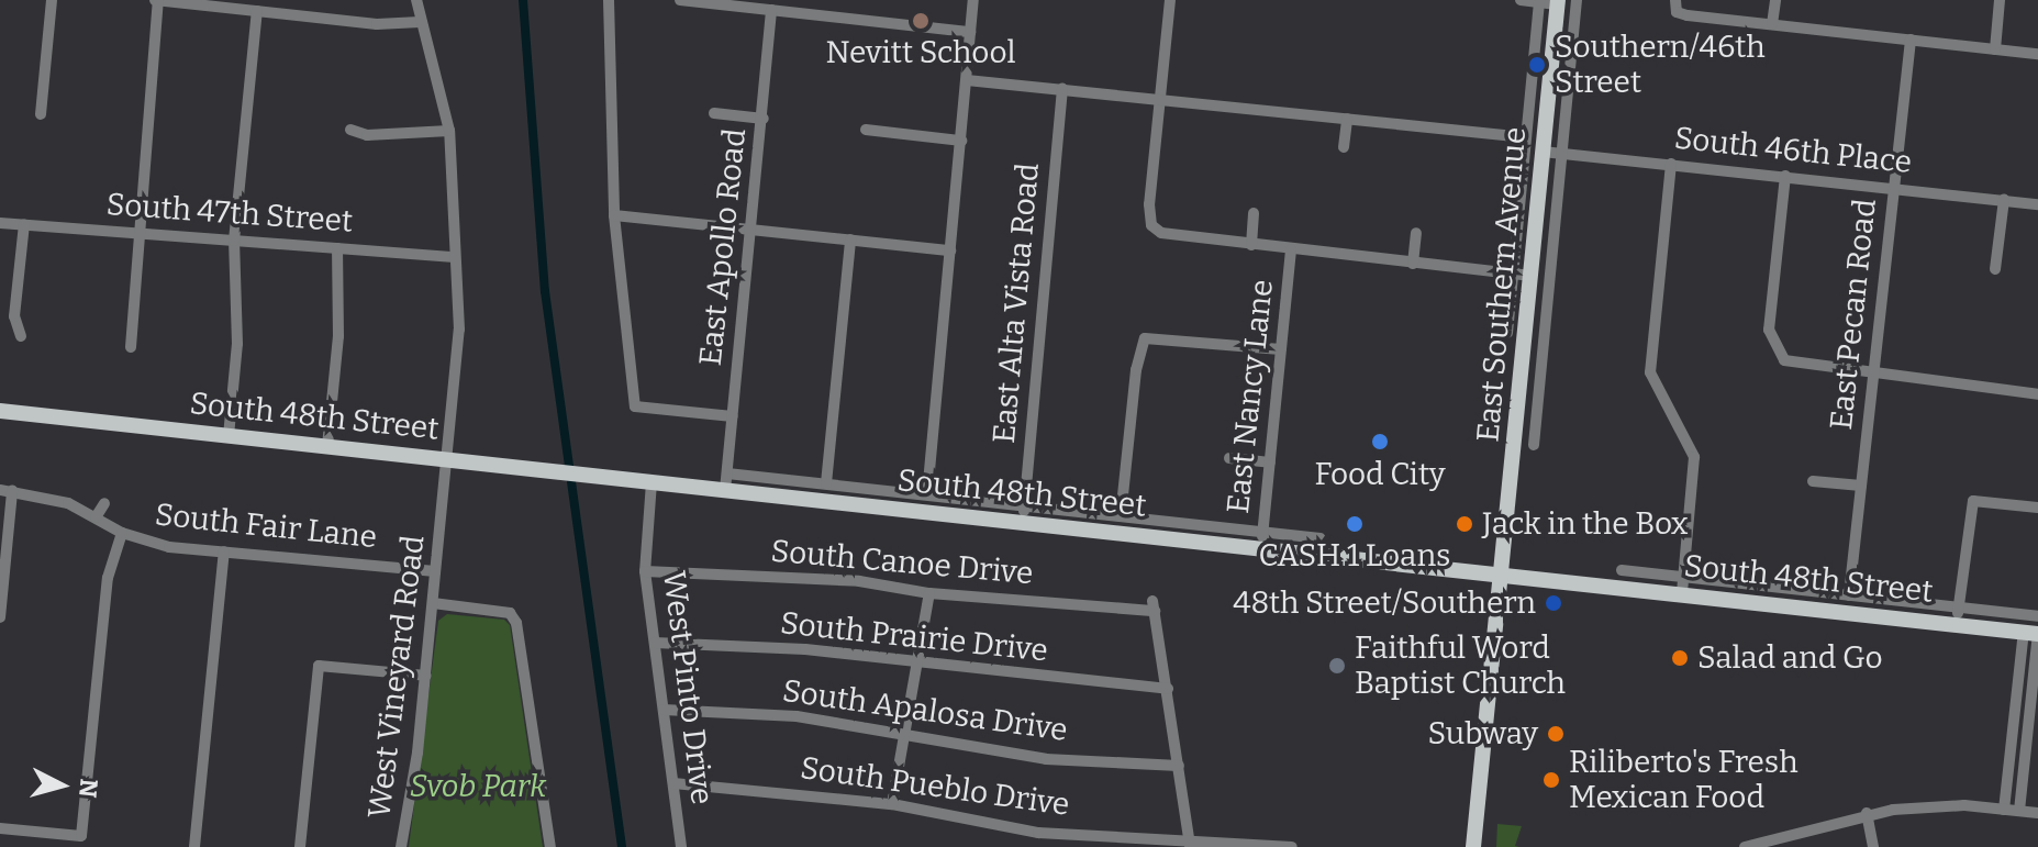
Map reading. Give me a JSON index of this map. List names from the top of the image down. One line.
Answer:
{"streets":{"main road":["East Southern Avenue","South 48th Street"],"street":["South 46th Place","South 47th Street","East Apollo Road","East Alta Vista Road","East Pecan Road","East Nancy Lane","South Fair Lane","South Canoe Drive","South Prairie Drive","West Vineyard Road","West Pinto Drive","South Apalosa Drive","South Pueblo Drive"]},"crossings":[["South 46th Place","East Southern Avenue"],["South 46th Place","East Pecan Road"],["South 47th Street","West Vineyard Road"],["East Apollo Road","South 48th Street"],["East Southern Avenue","South 48th Street"],["East Alta Vista Road","South 48th Street"],["East Pecan Road","South 48th Street"],["East Nancy Lane","South 48th Street"],["South 48th Street","West Vineyard Road"],["South 48th Street","West Pinto Drive"],["South Fair Lane","West Vineyard Road"],["South Canoe Drive","South Prairie Drive"],["South Canoe Drive","West Pinto Drive"],["South Prairie Drive","West Pinto Drive"],["West Pinto Drive","South Apalosa Drive"],["West Pinto Drive","South Pueblo Drive"]],"parks":["Svob Park"],"places":["Nevitt School","Southern/46th Street","Food City","CASH 1 Loans","Jack in the Box","48th Street/Southern","Salad and Go","Faithful Word Baptist Church","Subway","Riliberto's Fresh Mexican Food"],"north":"right"}
